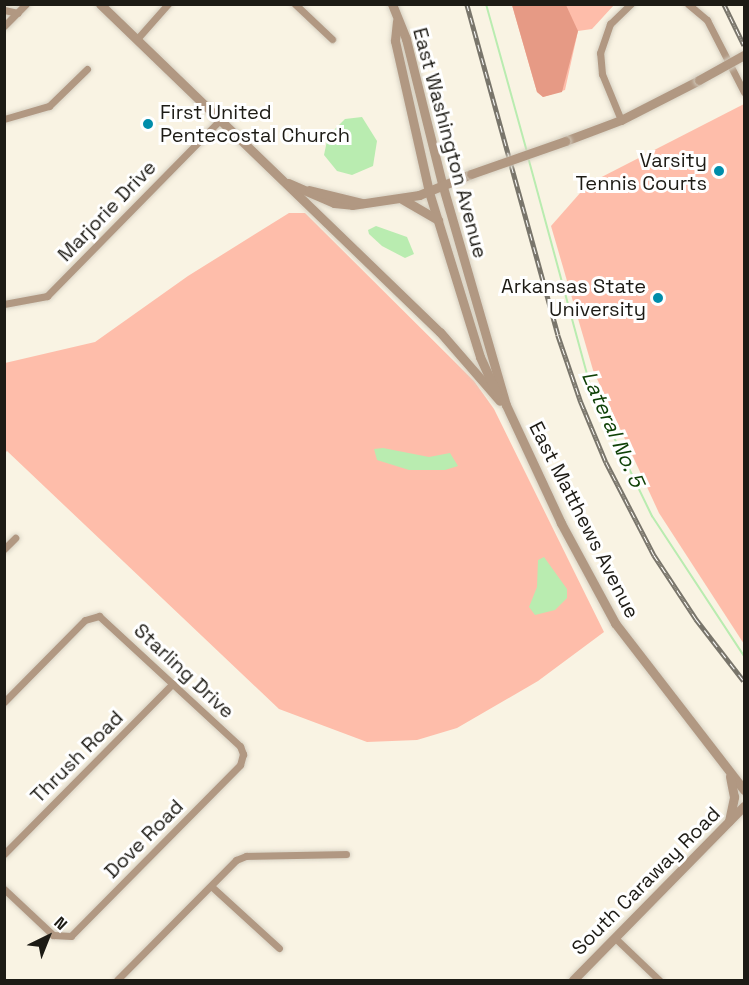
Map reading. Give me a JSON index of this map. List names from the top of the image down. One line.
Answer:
{"streets":{"street":["East Washington Avenue","Marjorie Drive","East Matthews Avenue","Starling Drive","Thrush Road","Dove Road","South Caraway Road"]},"crossings":[["East Washington Avenue","East Matthews Avenue"],["Starling Drive","Thrush Road"],["Starling Drive","Dove Road"]],"water":["Lateral No. 5"],"places":["First United Pentecostal Church","Varsity Tennis Courts","Arkansas State University"],"north":"top right"}
